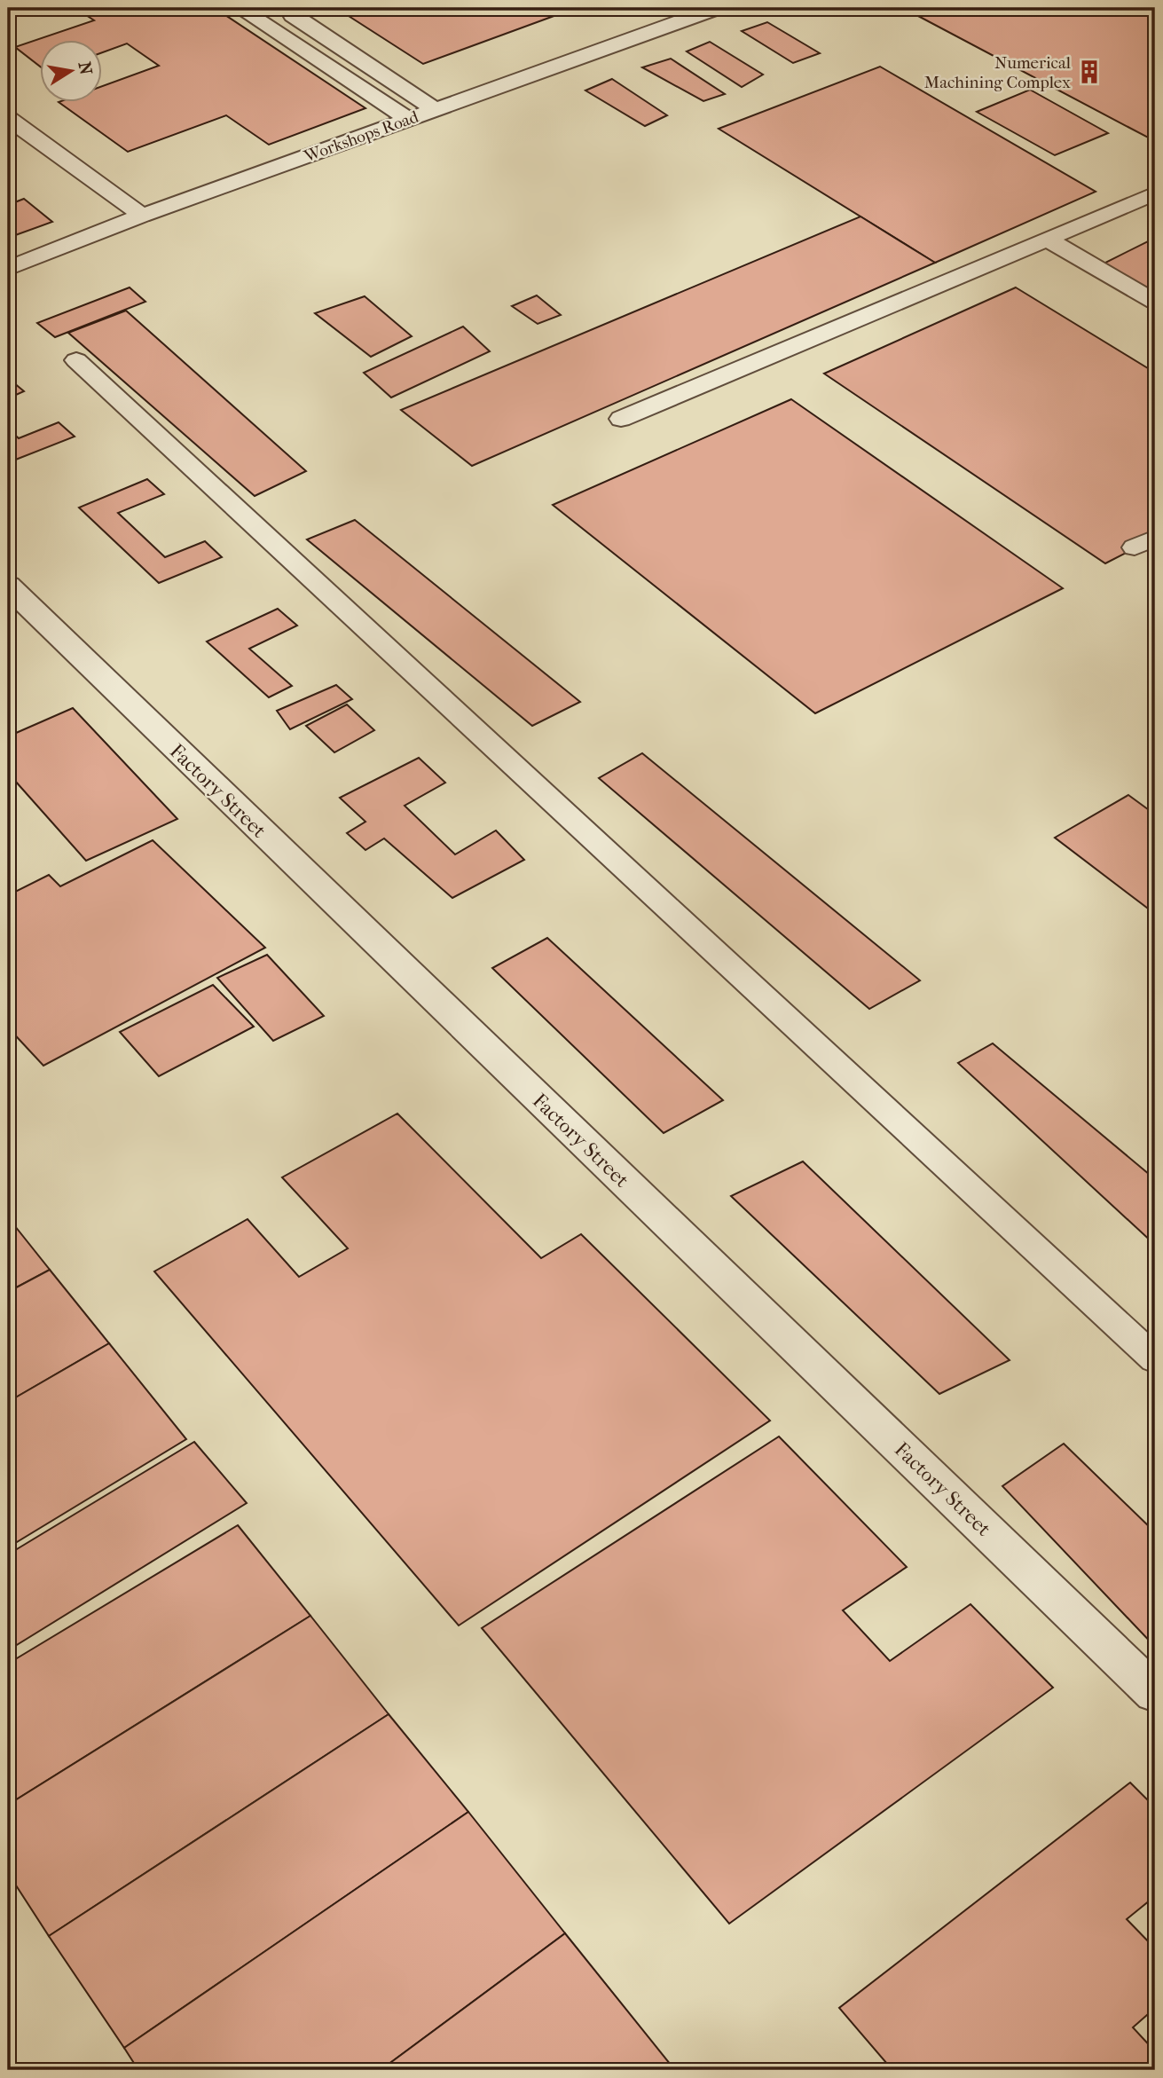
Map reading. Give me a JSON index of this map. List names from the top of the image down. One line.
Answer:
{"streets":{"street":["Factory Street"],"lane":["Workshops Road"]},"places":{"building":["Numerical Machining Complex"]},"north":"right"}
